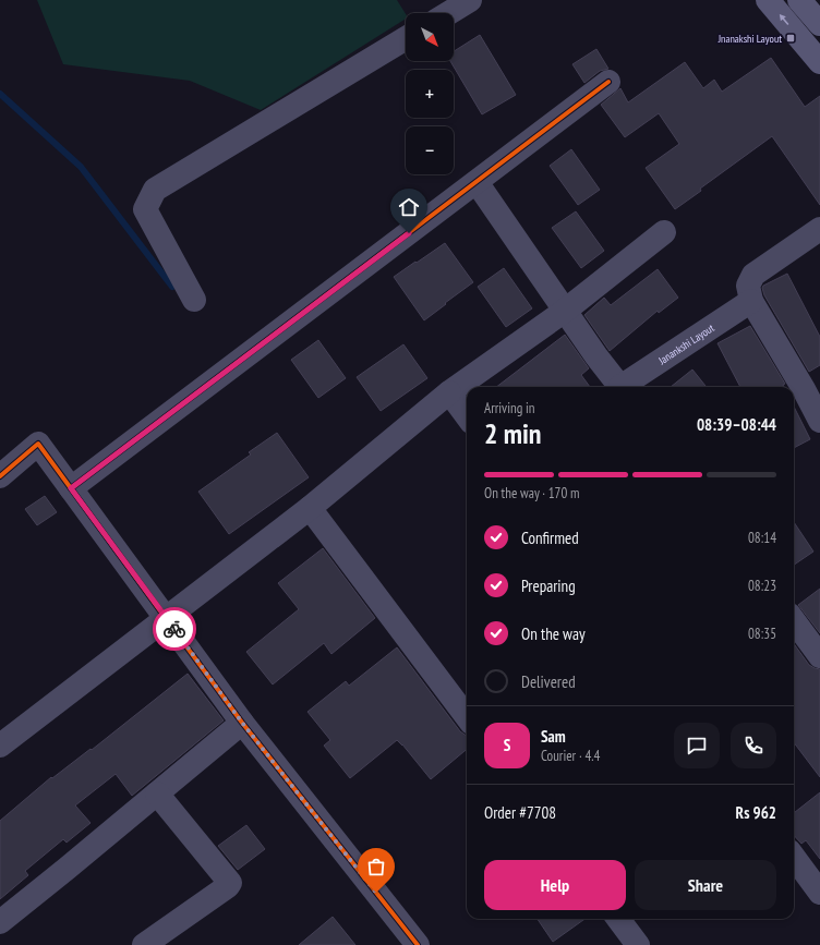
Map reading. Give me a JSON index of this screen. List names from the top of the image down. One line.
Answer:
{"streets":{"street":["Janankshi Layout"]},"places":{"transit":["Jnanakshi Layout"]},"north":"bottom right","page":{"map_buttons":["+","−"],"heading":["2 min","Arriving in","08:39–08:44"],"panel":["Sam","Courier · 4.4","Order #7708","Rs 962"],"bar":"On the way · 170 m","list":[["Confirmed","08:14"],["Preparing","08:23"],["On the way","08:35"],"Delivered"],"round":"S","buttons":["Help","Share"]}}
